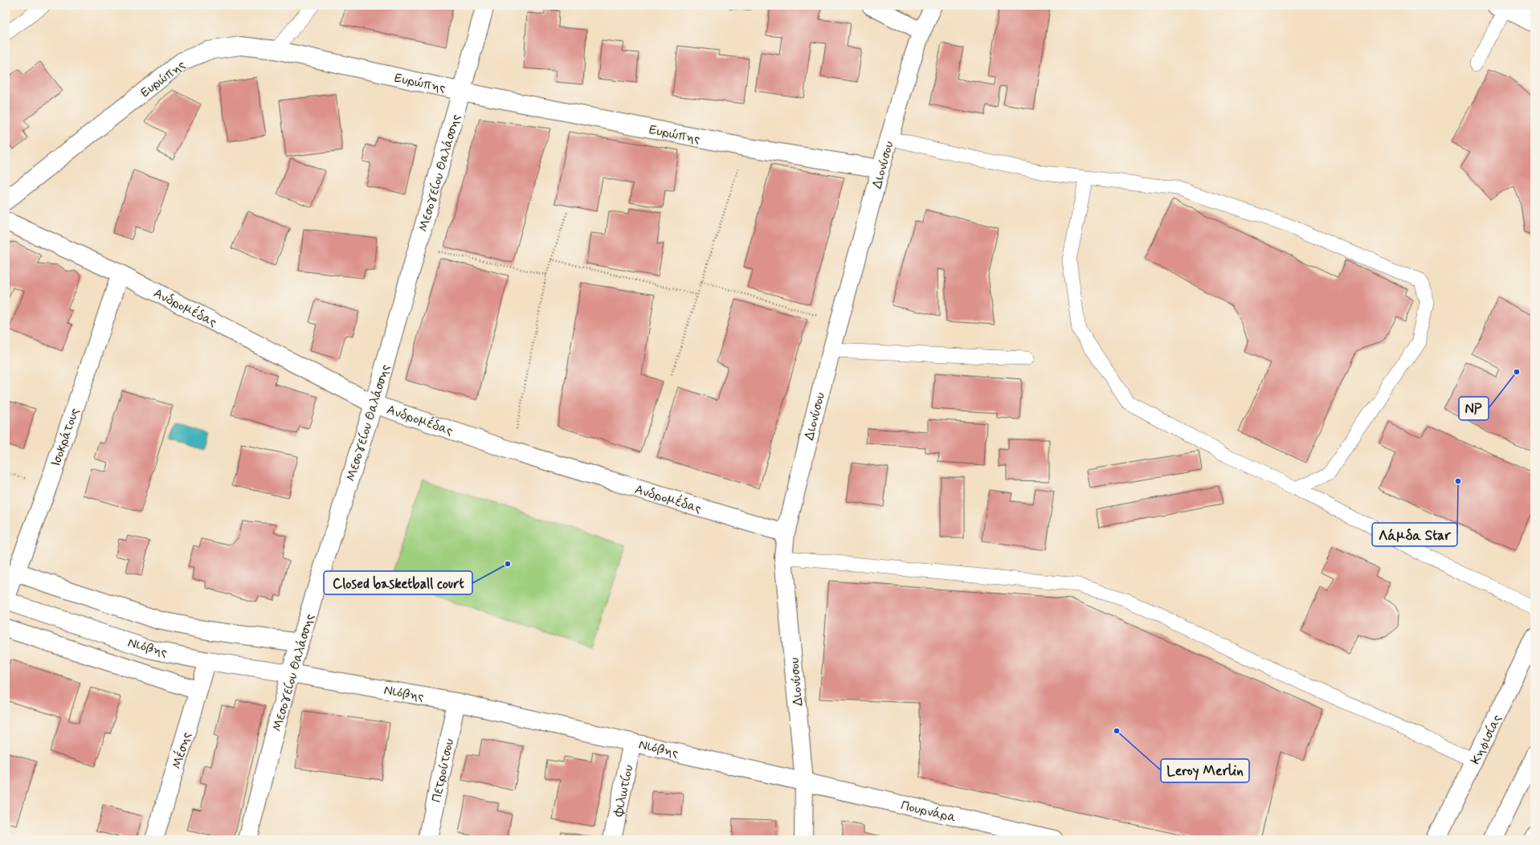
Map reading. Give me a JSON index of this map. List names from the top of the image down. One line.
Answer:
{"streets":{"street":["Ευρώπης","Διονύσου","Μεσογείου Θαλάσσης","Ανδρομέδας","Ισοκράτους","Νιόβης","Κηφισίας","Μέσης","Πετρούτσου","Φιλωτίου","Πουρνάρα"]},"crossings":[["Ευρώπης","Διονύσου"],["Ευρώπης","Μεσογείου Θαλάσσης"],["Διονύσου","Ανδρομέδας"],["Διονύσου","Νιόβης"],["Διονύσου","Πουρνάρα"],["Μεσογείου Θαλάσσης","Ανδρομέδας"],["Μεσογείου Θαλάσσης","Νιόβης"],["Ανδρομέδας","Ισοκράτους"],["Ισοκράτους","Νιόβης"],["Νιόβης","Μέσης"],["Νιόβης","Πετρούτσου"],["Νιόβης","Φιλωτίου"],["Νιόβης","Πουρνάρα"]],"places":["NP","Λάμδα Star","Closed basketball court","Leroy Merlin"]}
